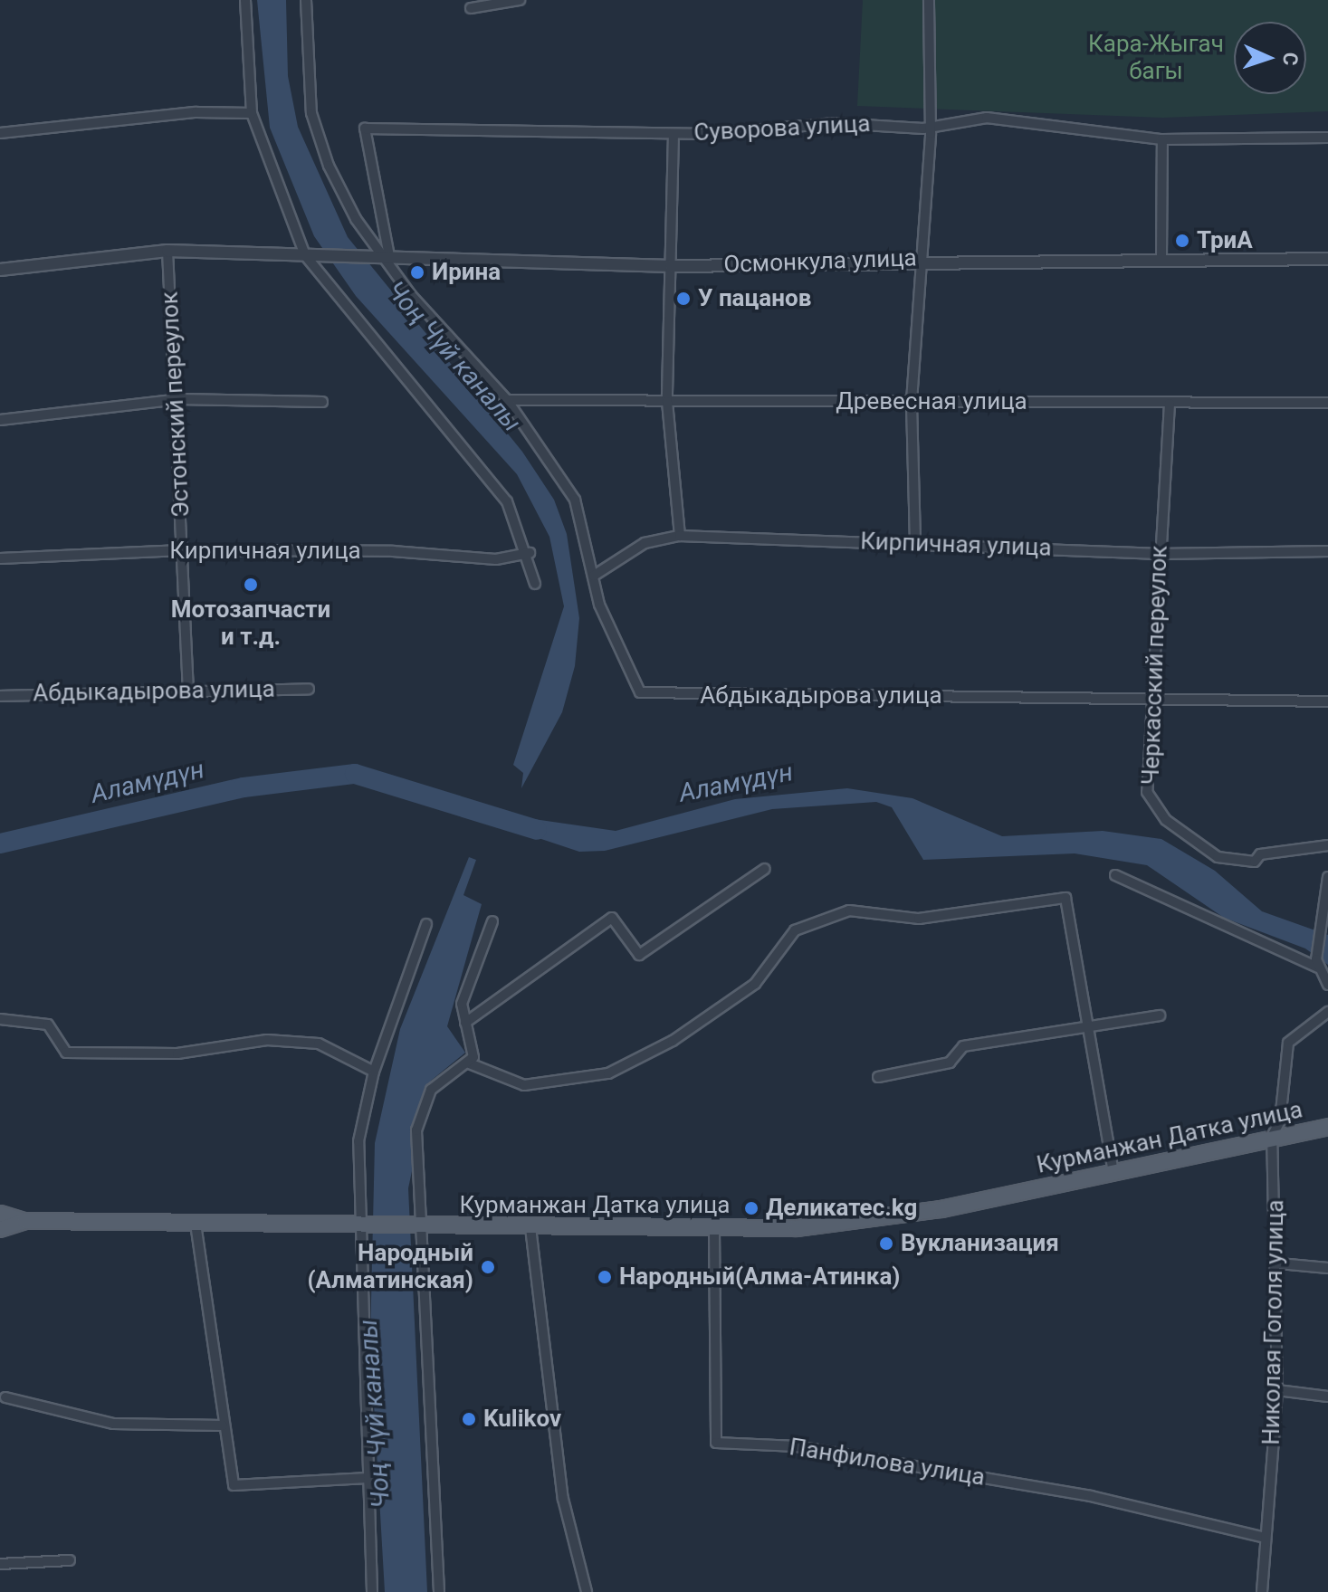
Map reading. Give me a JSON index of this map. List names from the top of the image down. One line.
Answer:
{"streets":{"main road":["Курманжан Датка улица"],"street":["Суворова улица","Осмонкула улица","Древесная улица","Эстонский переулок","Кирпичная улица","Черкасский переулок","Абдыкадырова улица","Николая Гоголя улица","Панфилова улица"]},"crossings":[["Суворова улица","Осмонкула улица"],["Суворова улица","Абдыкадырова улица"],["Осмонкула улица","Эстонский переулок"],["Осмонкула улица","Абдыкадырова улица"],["Древесная улица","Черкасский переулок"],["Древесная улица","Абдыкадырова улица"],["Эстонский переулок","Кирпичная улица"],["Эстонский переулок","Абдыкадырова улица"],["Кирпичная улица","Черкасский переулок"],["Кирпичная улица","Абдыкадырова улица"],["Черкасский переулок","Абдыкадырова улица"],["Курманжан Датка улица","Николая Гоголя улица"],["Курманжан Датка улица","Панфилова улица"],["Николая Гоголя улица","Панфилова улица"]],"water":["Чоң Чүй каналы","Аламүдүн"],"parks":["Кара-Жыгач багы"],"places":["ТриА","Ирина","У пацанов","Мотозапчасти и т.д.","Деликатес.kg","Вукланизация","Народный (Алматинская)","Народный(Алма-Атинка)","Kulikov"],"north":"right"}
